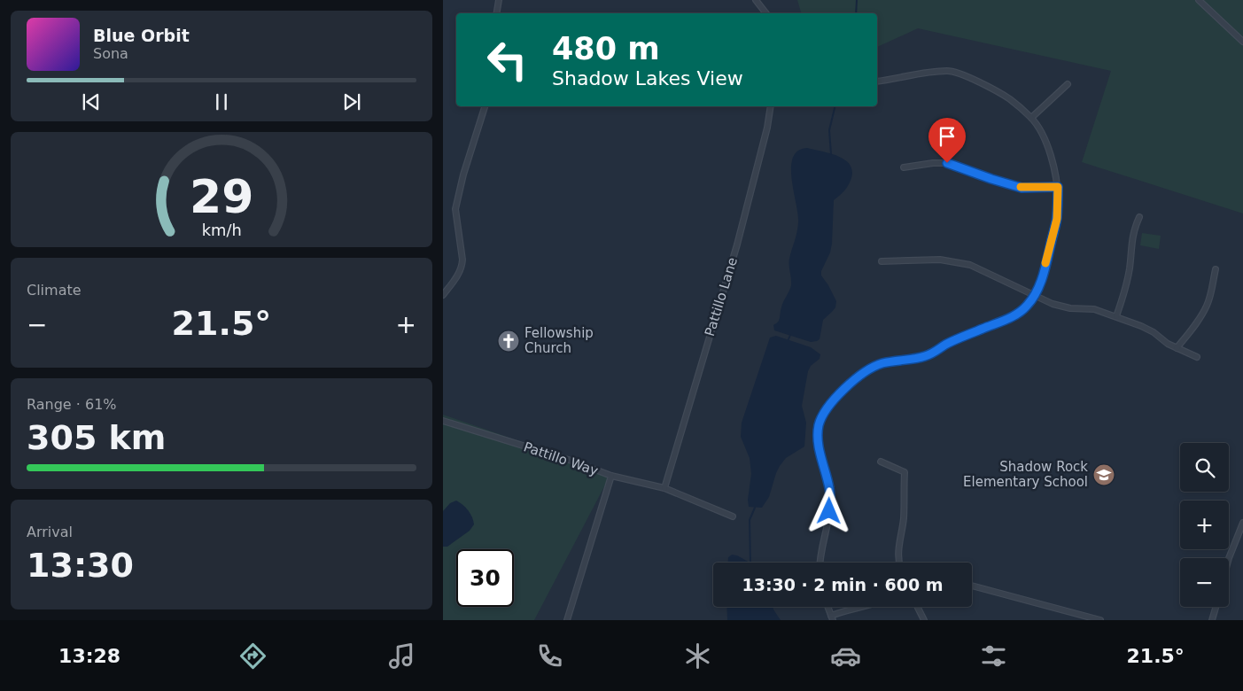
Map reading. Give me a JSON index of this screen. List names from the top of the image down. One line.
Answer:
{"streets":{"street":["Pattillo Lane","Pattillo Way"]},"places":{"church":["Fellowship Church"],"school or university":["Shadow Rock Elementary School"]},"page":{"turn":["480 m","Shadow Lakes View"],"song":["Blue Orbit","Sona"],"tile":["Climate",["Range · 61%","305 km"],["Arrival","13:30"]],"heat":["−","21.5°","+"],"map_buttons":["+","−"],"limit":"30","trip":"13:30 · 2 min · 600 m","tabs":["13:28","21.5°"],"gauge":["29","km/h"]}}
